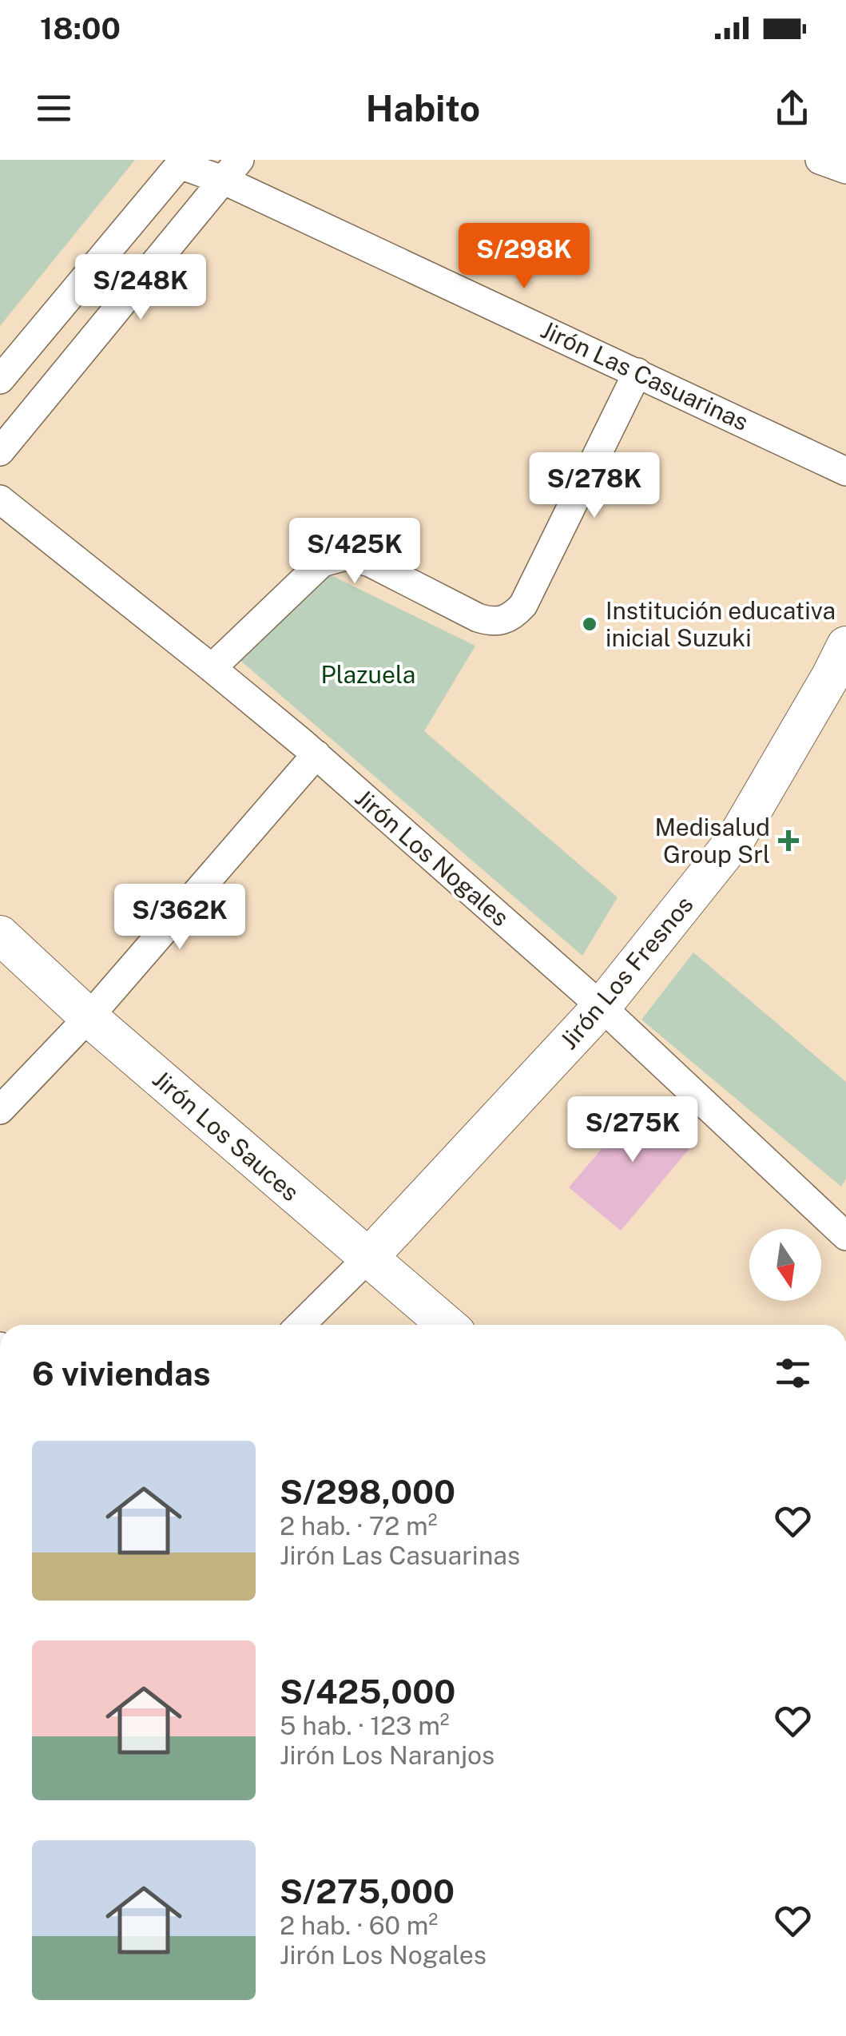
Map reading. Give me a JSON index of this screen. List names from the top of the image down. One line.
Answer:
{"streets":{"street":["Jirón Las Casuarinas","Jirón Los Nogales","Jirón Los Fresnos","Jirón Los Sauces"]},"crossings":[["Jirón Los Nogales","Jirón Los Fresnos"],["Jirón Los Fresnos","Jirón Los Sauces"]],"parks":["Plazuela"],"places":{"other":["Institución educativa inicial Suzuki"],"health":["Medisalud Group Srl"]},"north":"bottom","page":{"status":"18:00","header":"Habito","price":["S/298K","S/248K","S/278K","S/425K","S/362K","S/275K"],"heading":"6 viviendas","list":[{"name":"S/298,000","note":"2 hab. · 72 m² · Jirón Las Casuarinas"},{"name":"S/425,000","note":"5 hab. · 123 m² · Jirón Los Naranjos"},{"name":"S/275,000","note":"2 hab. · 60 m² · Jirón Los Nogales"}]}}
